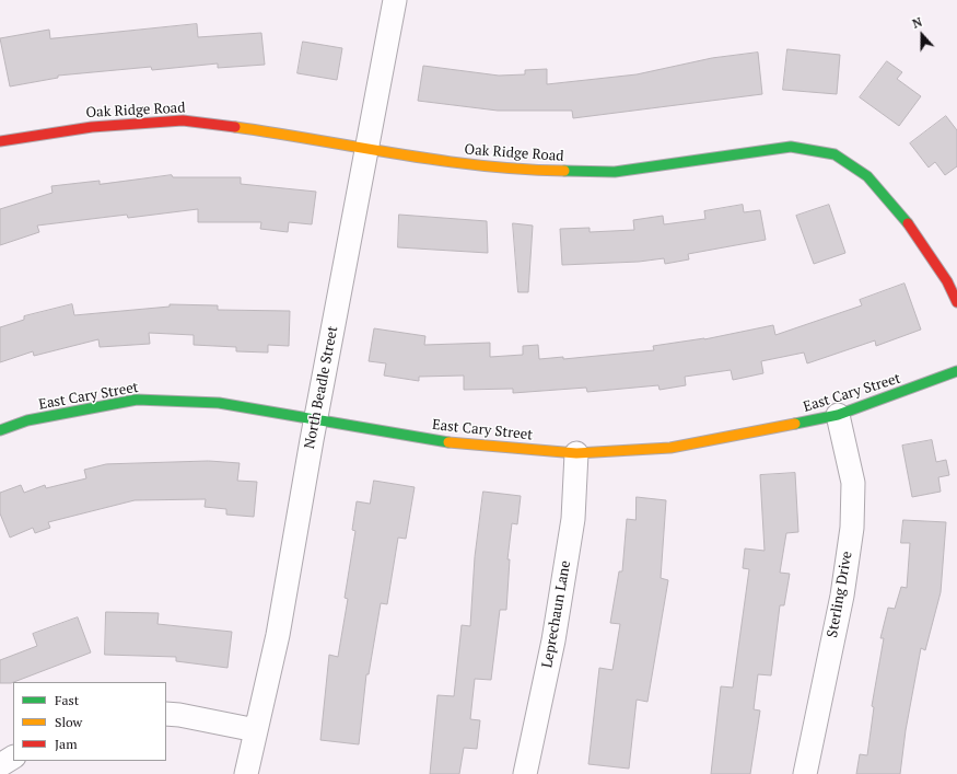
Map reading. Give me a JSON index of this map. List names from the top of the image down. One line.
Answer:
{"streets":{"street":["Oak Ridge Road","North Beadle Street","East Cary Street","Sterling Drive","Leprechaun Lane"]},"crossings":[["Oak Ridge Road","North Beadle Street"],["North Beadle Street","East Cary Street"],["East Cary Street","Sterling Drive"],["East Cary Street","Leprechaun Lane"]],"legend":["Fast","Slow","Jam"],"north":"top"}
